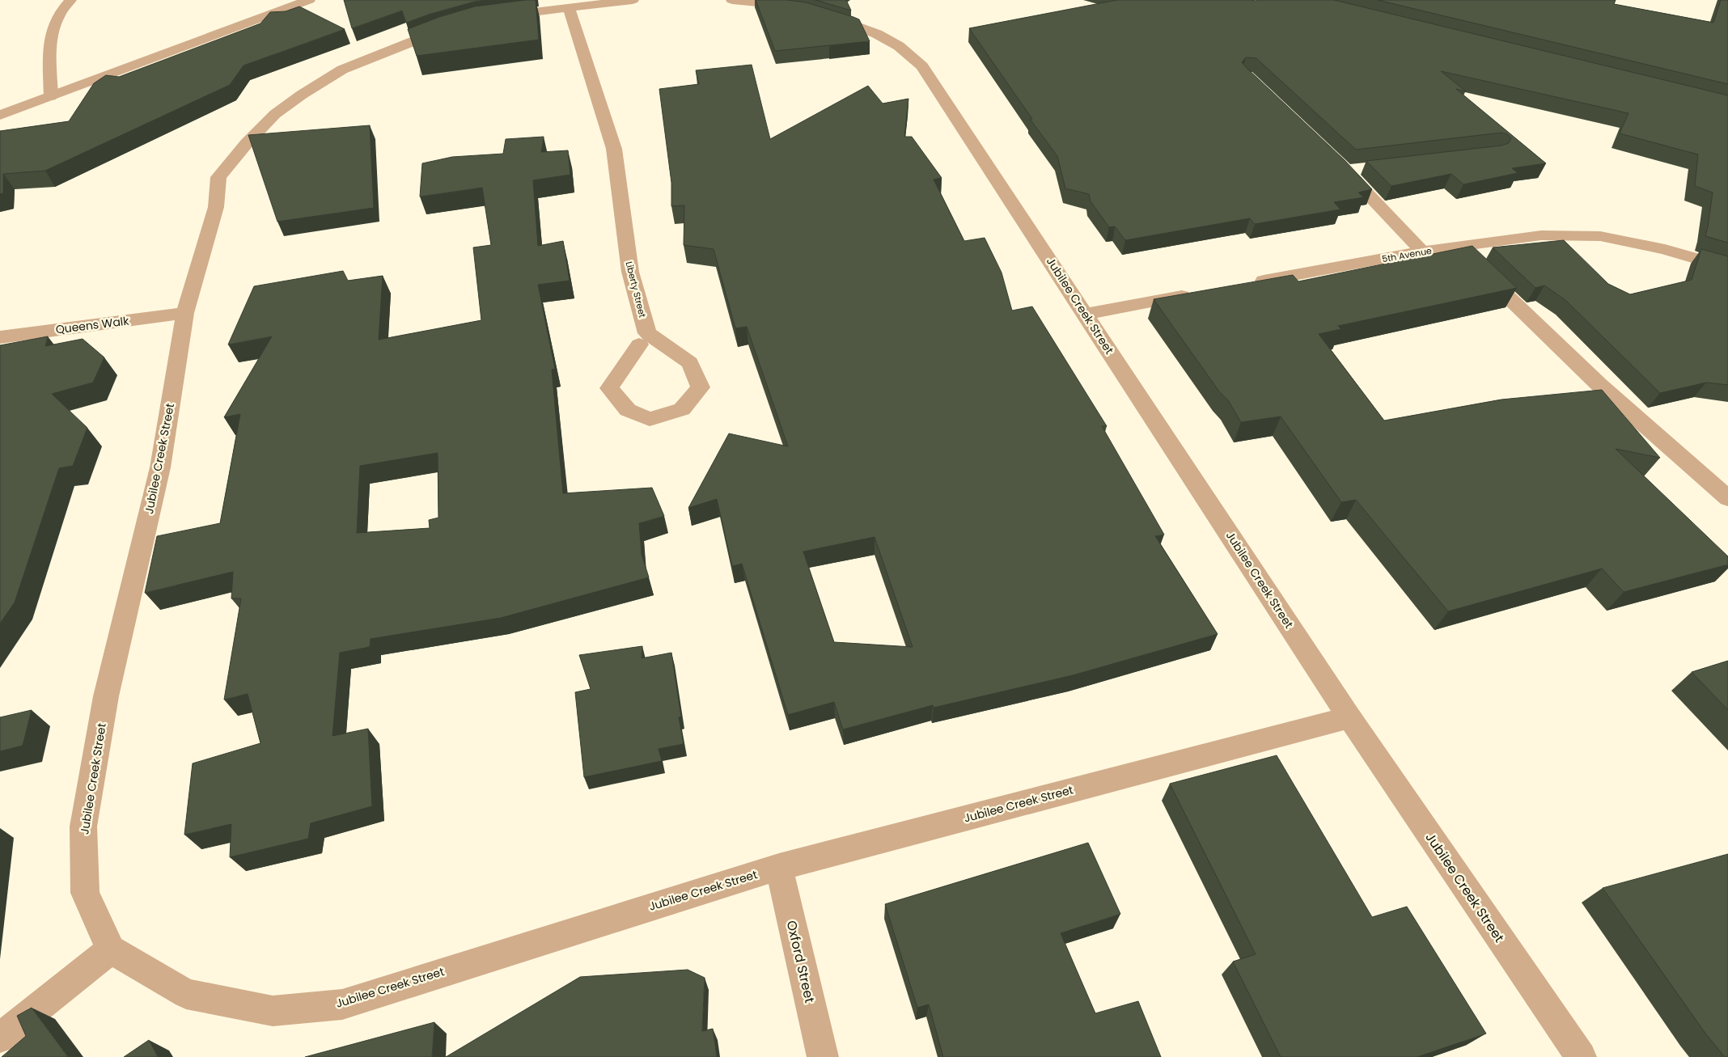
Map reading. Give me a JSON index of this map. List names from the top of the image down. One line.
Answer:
{"streets":{"street":["5th Avenue","Liberty Street","Jubilee Creek Street","Queens Walk","Oxford Street"]},"crossings":[["Jubilee Creek Street","Queens Walk"],["Jubilee Creek Street","Oxford Street"]]}
